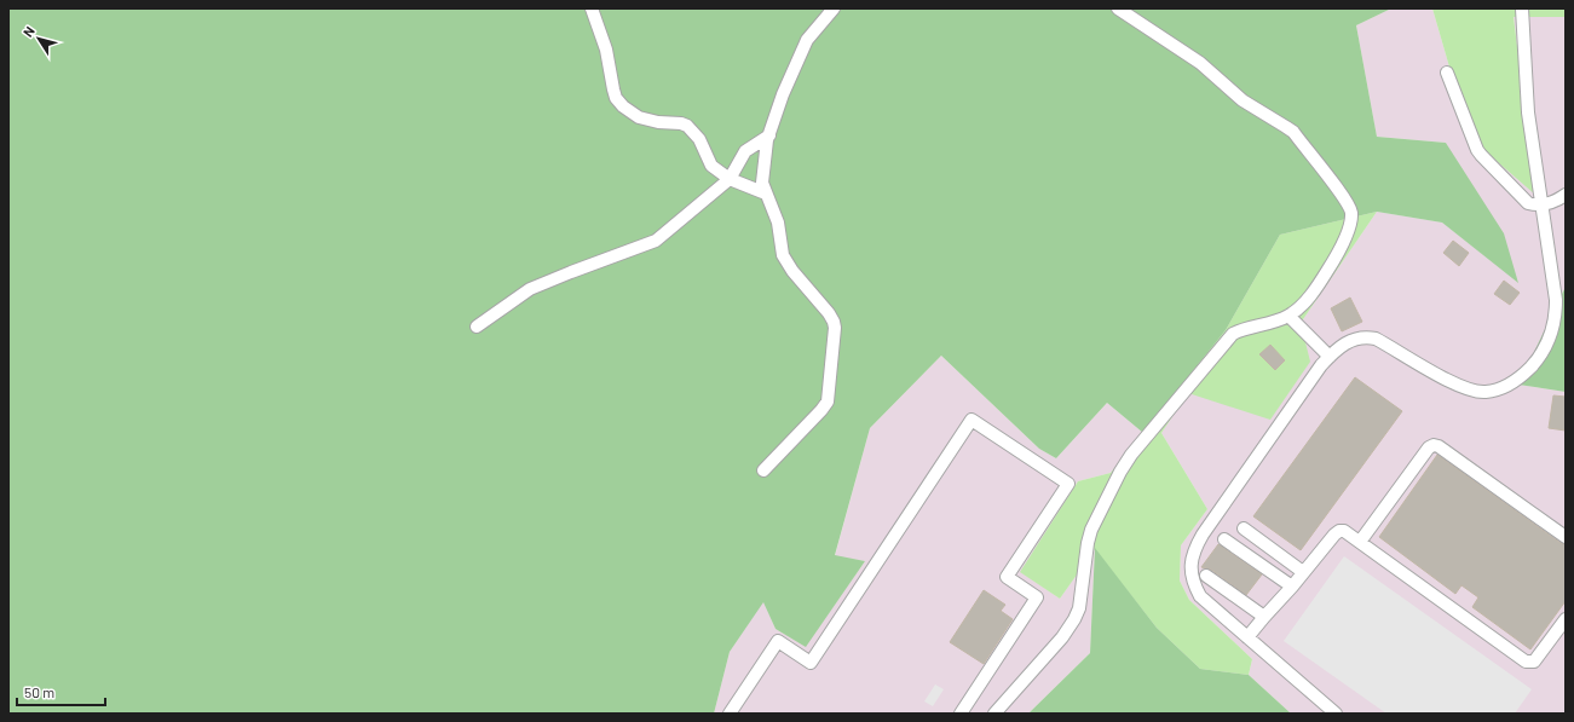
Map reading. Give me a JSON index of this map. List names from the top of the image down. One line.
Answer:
{"scale_bar":"50 m","north":"top left"}
